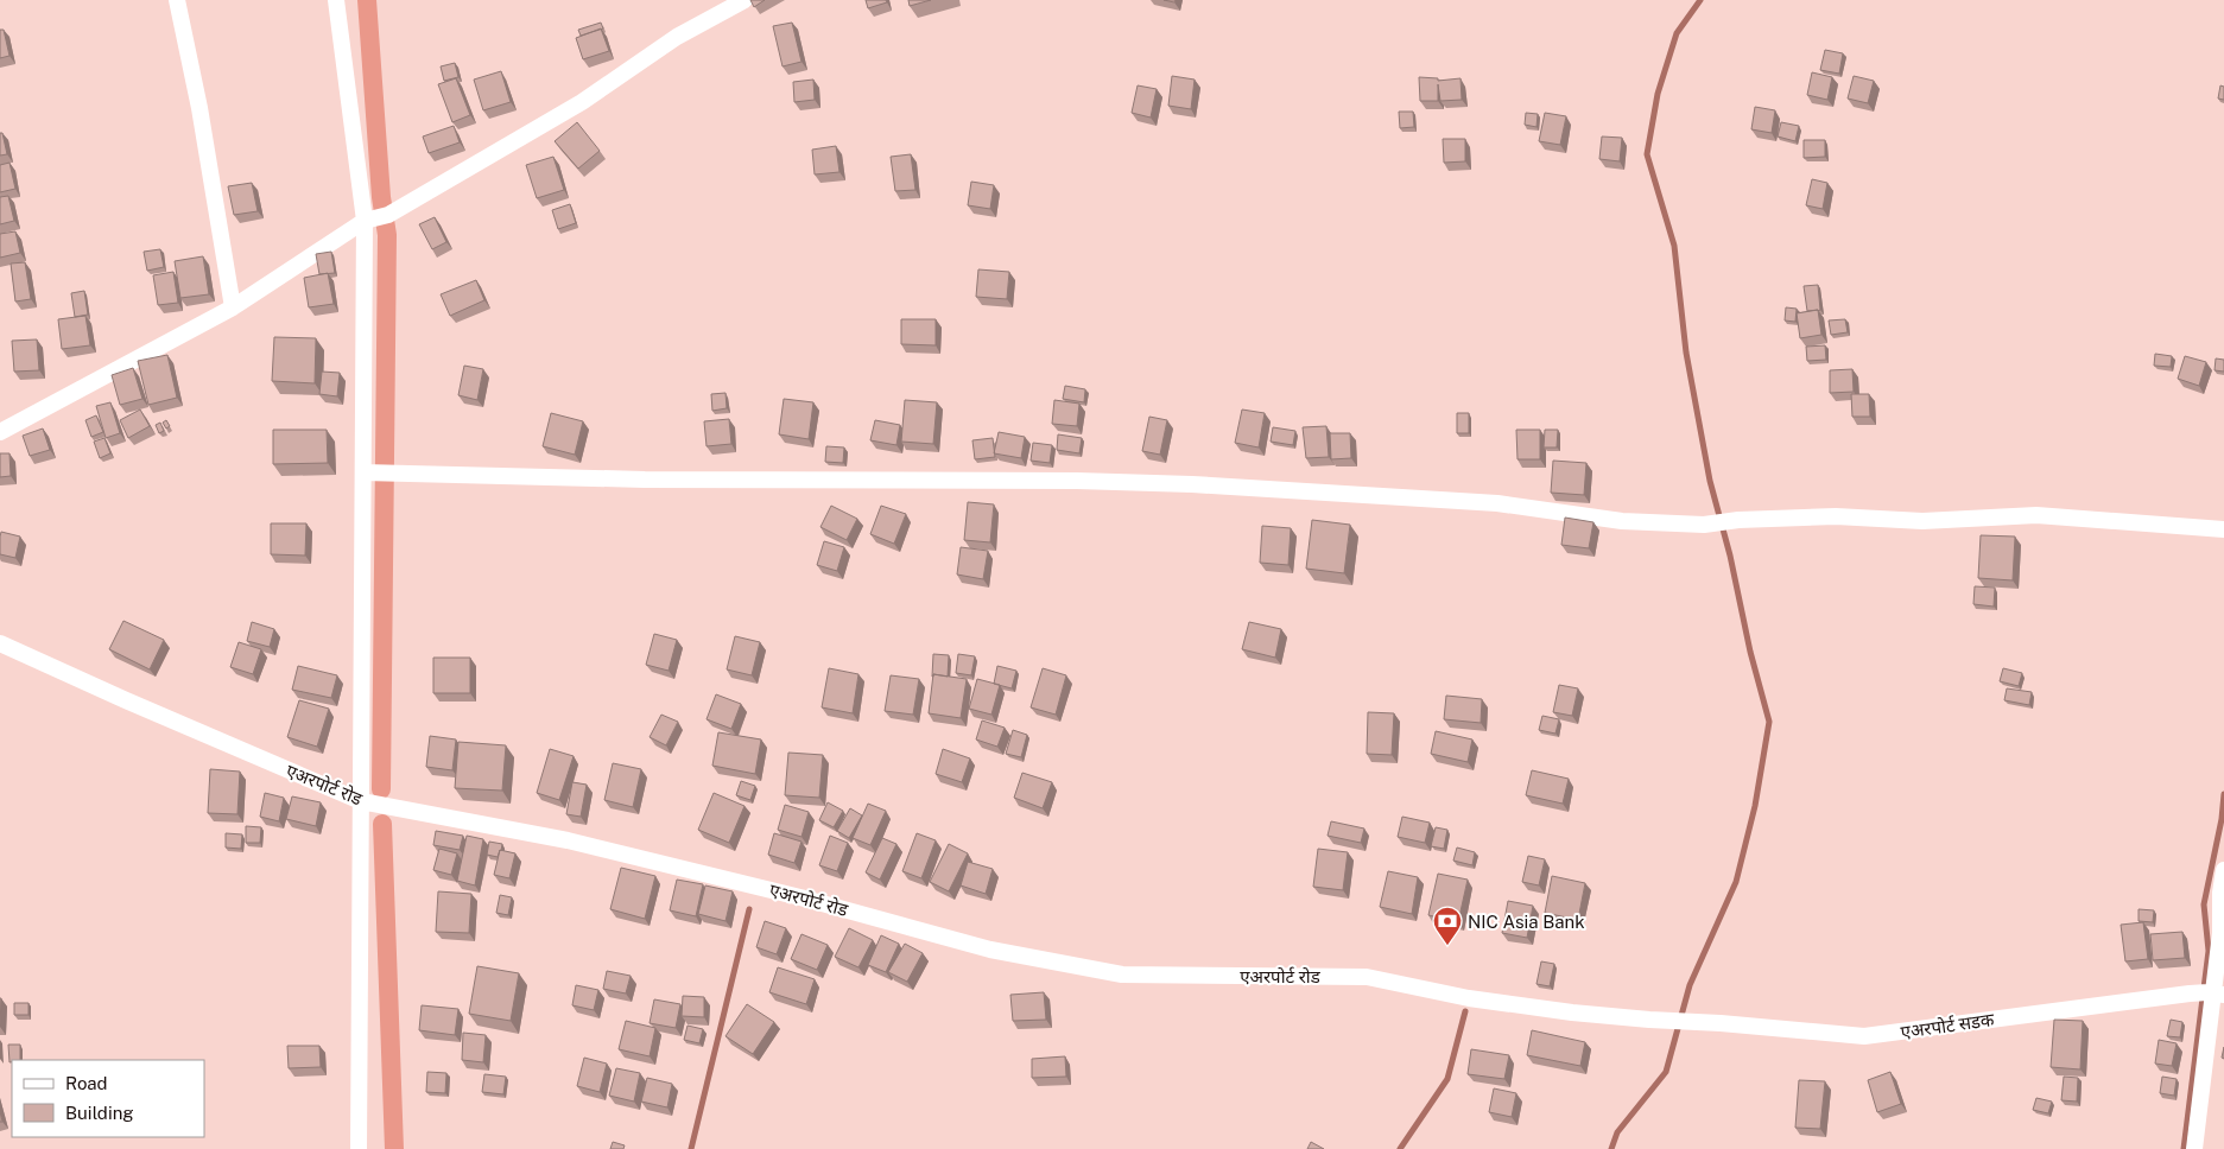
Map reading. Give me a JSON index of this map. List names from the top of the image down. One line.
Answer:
{"streets":{"street":["एअरपोर्ट रोड","एअरपोर्ट सडक"]},"crossings":[["एअरपोर्ट रोड","एअरपोर्ट सडक"]],"places":{"bank":["NIC Asia Bank"]},"legend":["Road","Building"]}
